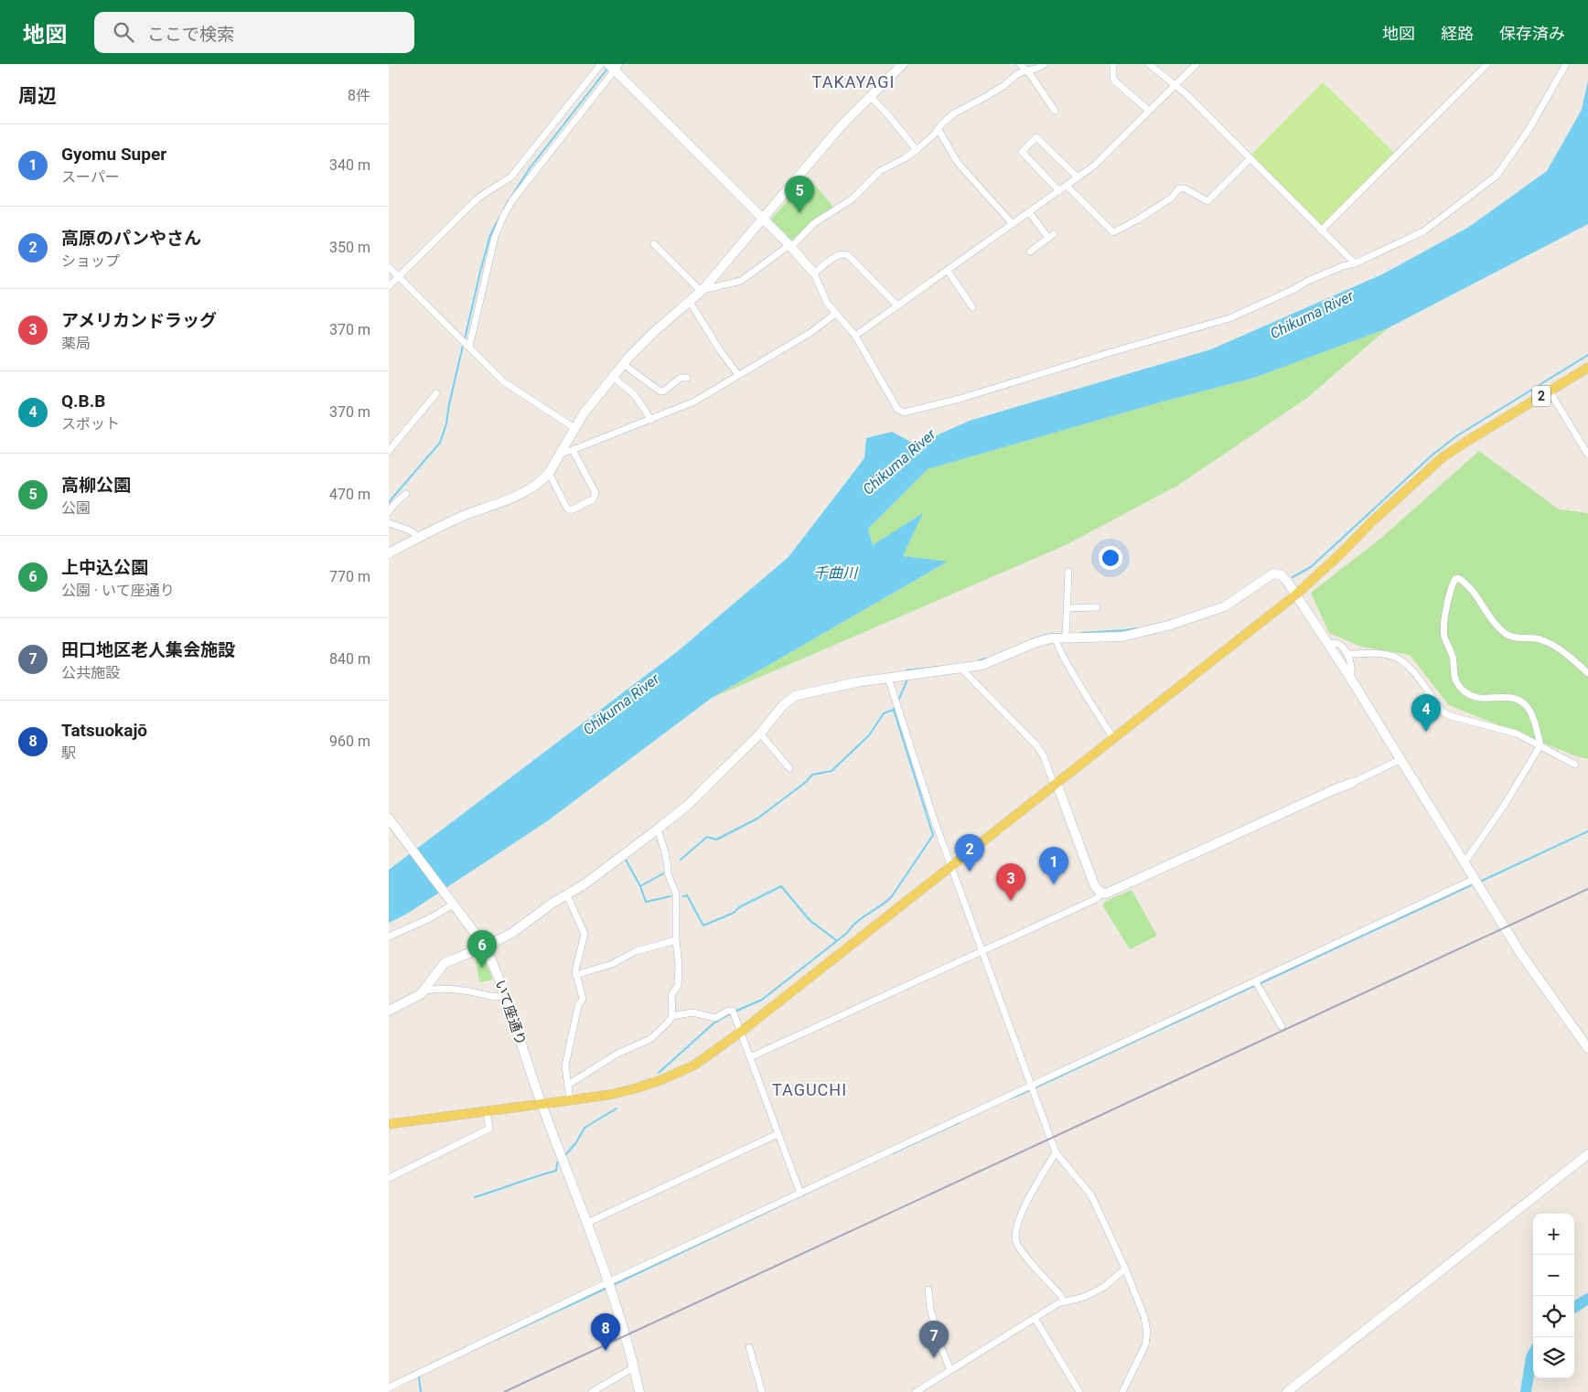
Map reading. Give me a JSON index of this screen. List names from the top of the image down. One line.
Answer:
{"streets":{"main road":["2"],"street":["いて座通り"]},"crossings":[["2","いて座通り"]],"districts":["TAKAYAGI","TAGUCHI"],"water":["Chikuma River","千曲川"],"page":{"header":"地図","search":"ここで検索","nav":["地図","経路","保存済み"],"heading":["周辺","8件"],"list":[{"mark":"1","name":"Gyomu Super","note":"スーパー","value":"340 m"},{"mark":"2","name":"高原のパンやさん","note":"ショップ","value":"350 m"},{"mark":"3","name":"アメリカンドラッグ","note":"薬局","value":"370 m"},{"mark":"4","name":"Q.B.B","note":"スポット","value":"370 m"},{"mark":"5","name":"高柳公園","note":"公園","value":"470 m"},{"mark":"6","name":"上中込公園","note":"公園 · いて座通り","value":"770 m"},{"mark":"7","name":"田口地区老人集会施設","note":"公共施設","value":"840 m"},{"mark":"8","name":"Tatsuokajō","note":"駅","value":"960 m"}],"pins":["5","4","2","1","3","6","8","7"],"map_buttons":["+","−"]}}
